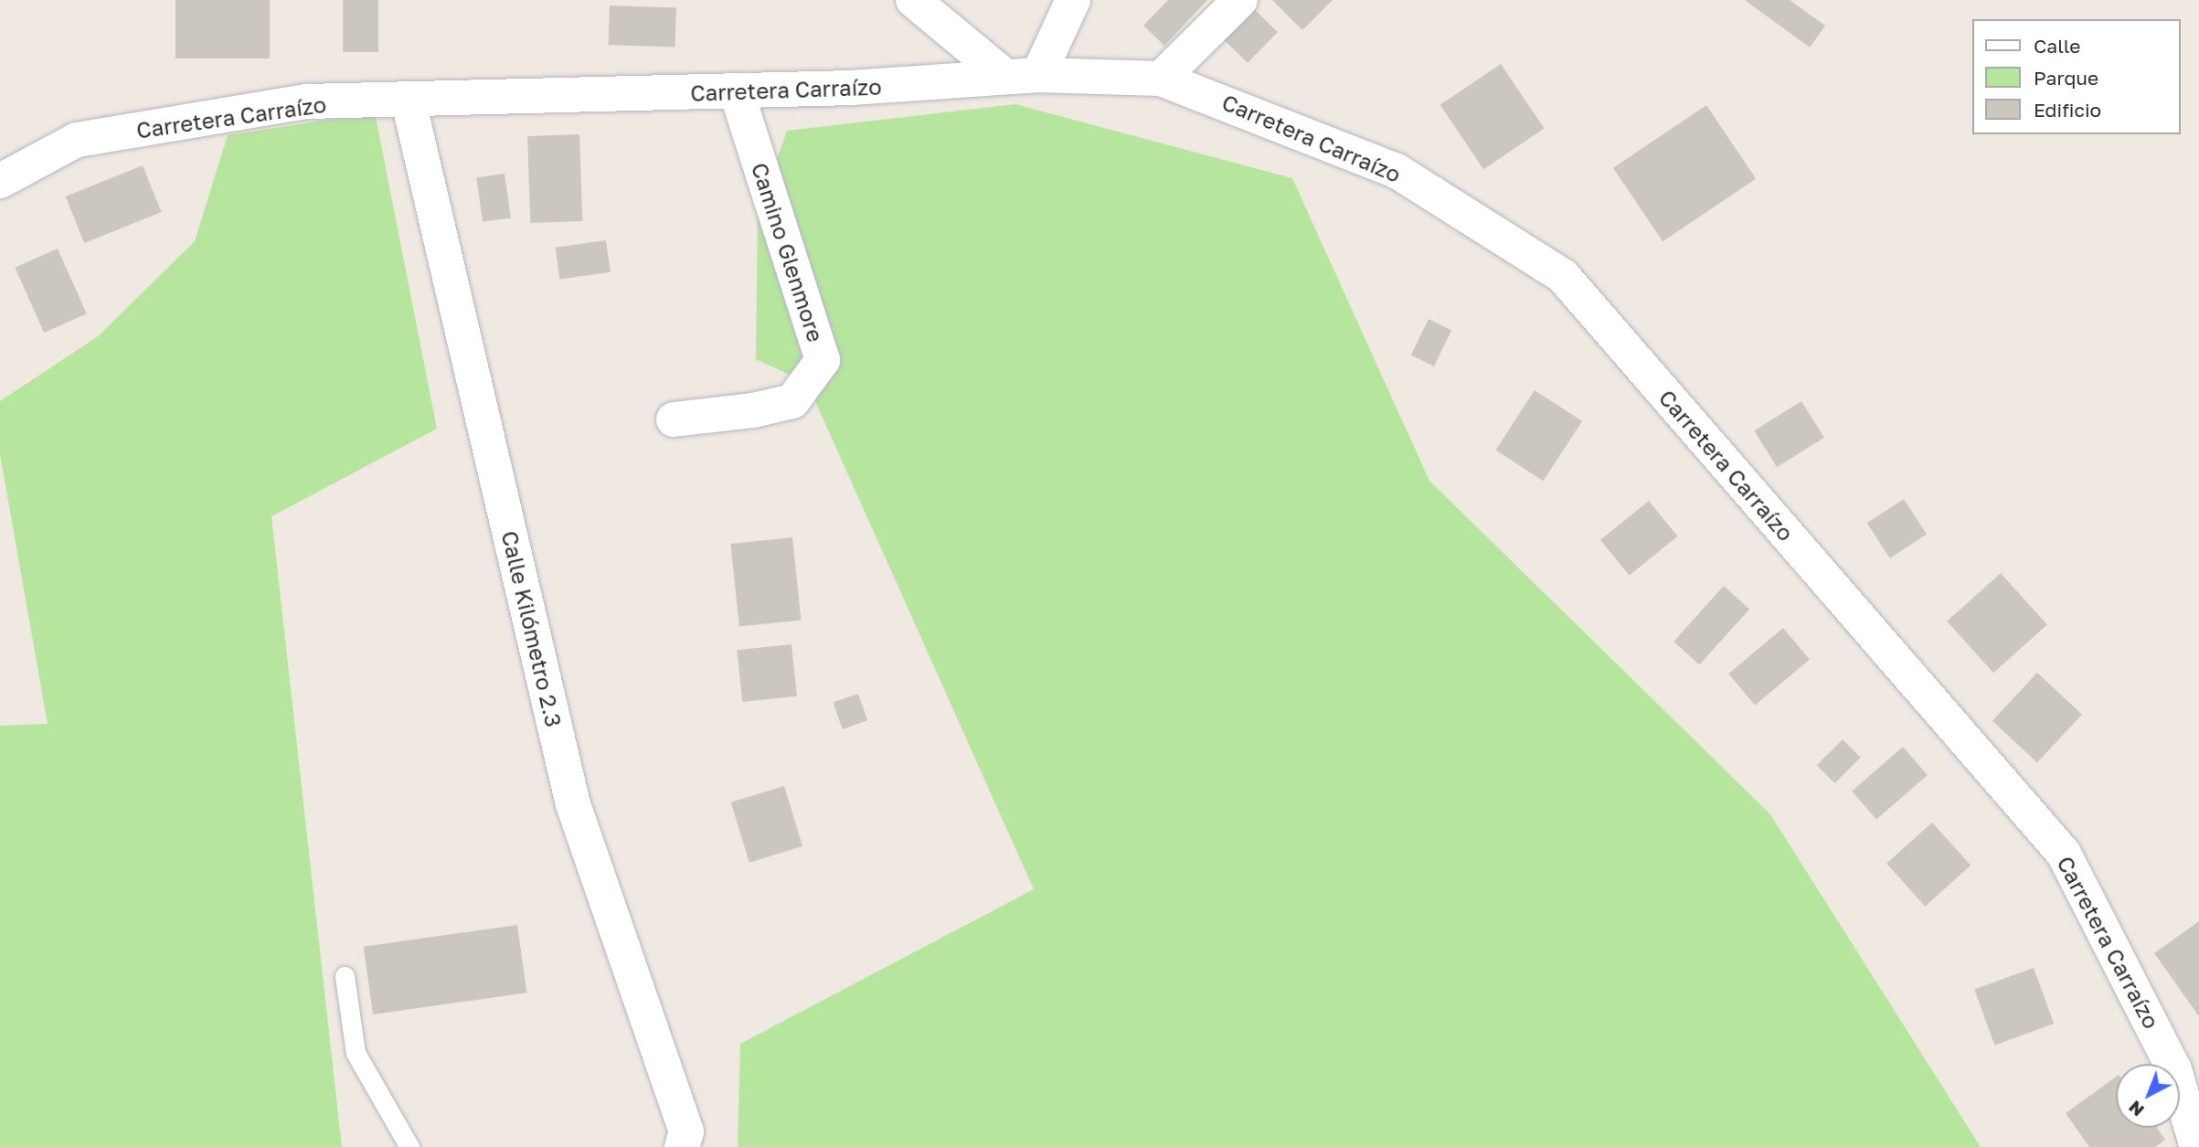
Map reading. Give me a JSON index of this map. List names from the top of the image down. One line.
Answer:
{"streets":{"street":["Carretera Carraízo","Camino Glenmore","Calle Kilómetro 2.3"]},"crossings":[["Carretera Carraízo","Camino Glenmore"],["Carretera Carraízo","Calle Kilómetro 2.3"]],"legend":["Calle","Parque","Edificio"],"north":"bottom left"}
